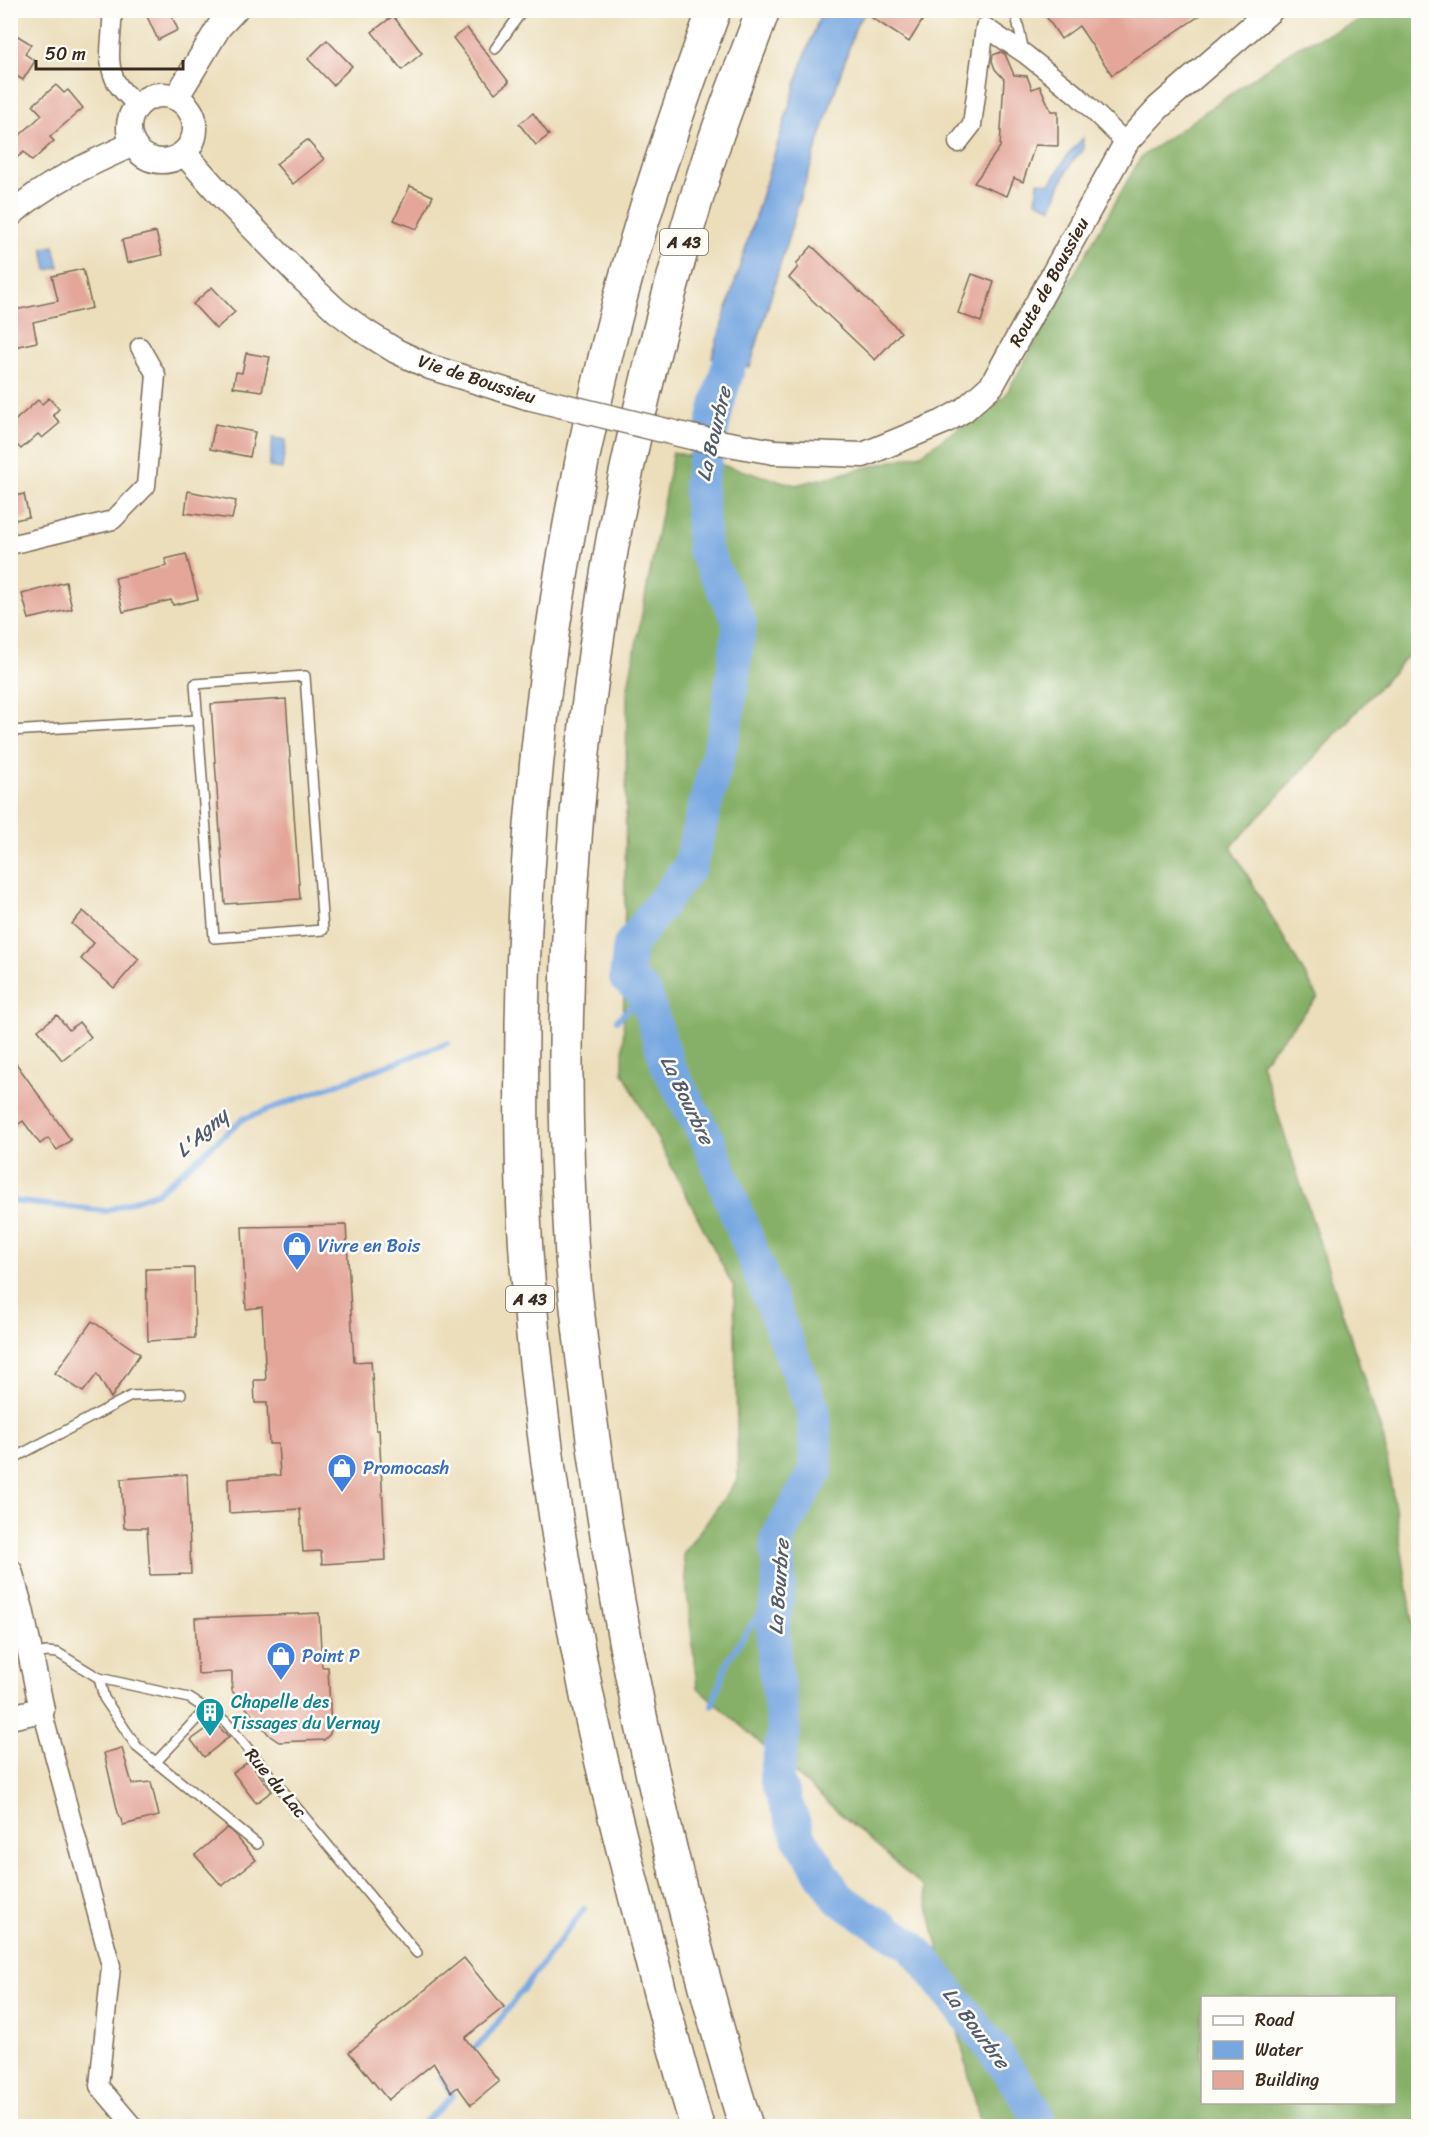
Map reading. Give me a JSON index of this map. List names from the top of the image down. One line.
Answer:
{"streets":{"highway":["A 43"],"street":["Route de Boussieu","Vie de Boussieu"],"lane":["Rue du Lac"]},"crossings":[["Route de Boussieu","Vie de Boussieu"]],"water":["La Bourbre","L'Agny"],"places":{"shop":["Vivre en Bois","Promocash","Point P"],"building":["Chapelle des Tissages du Vernay"]},"legend":["Road","Water","Building"],"scale_bar":"50 m"}
